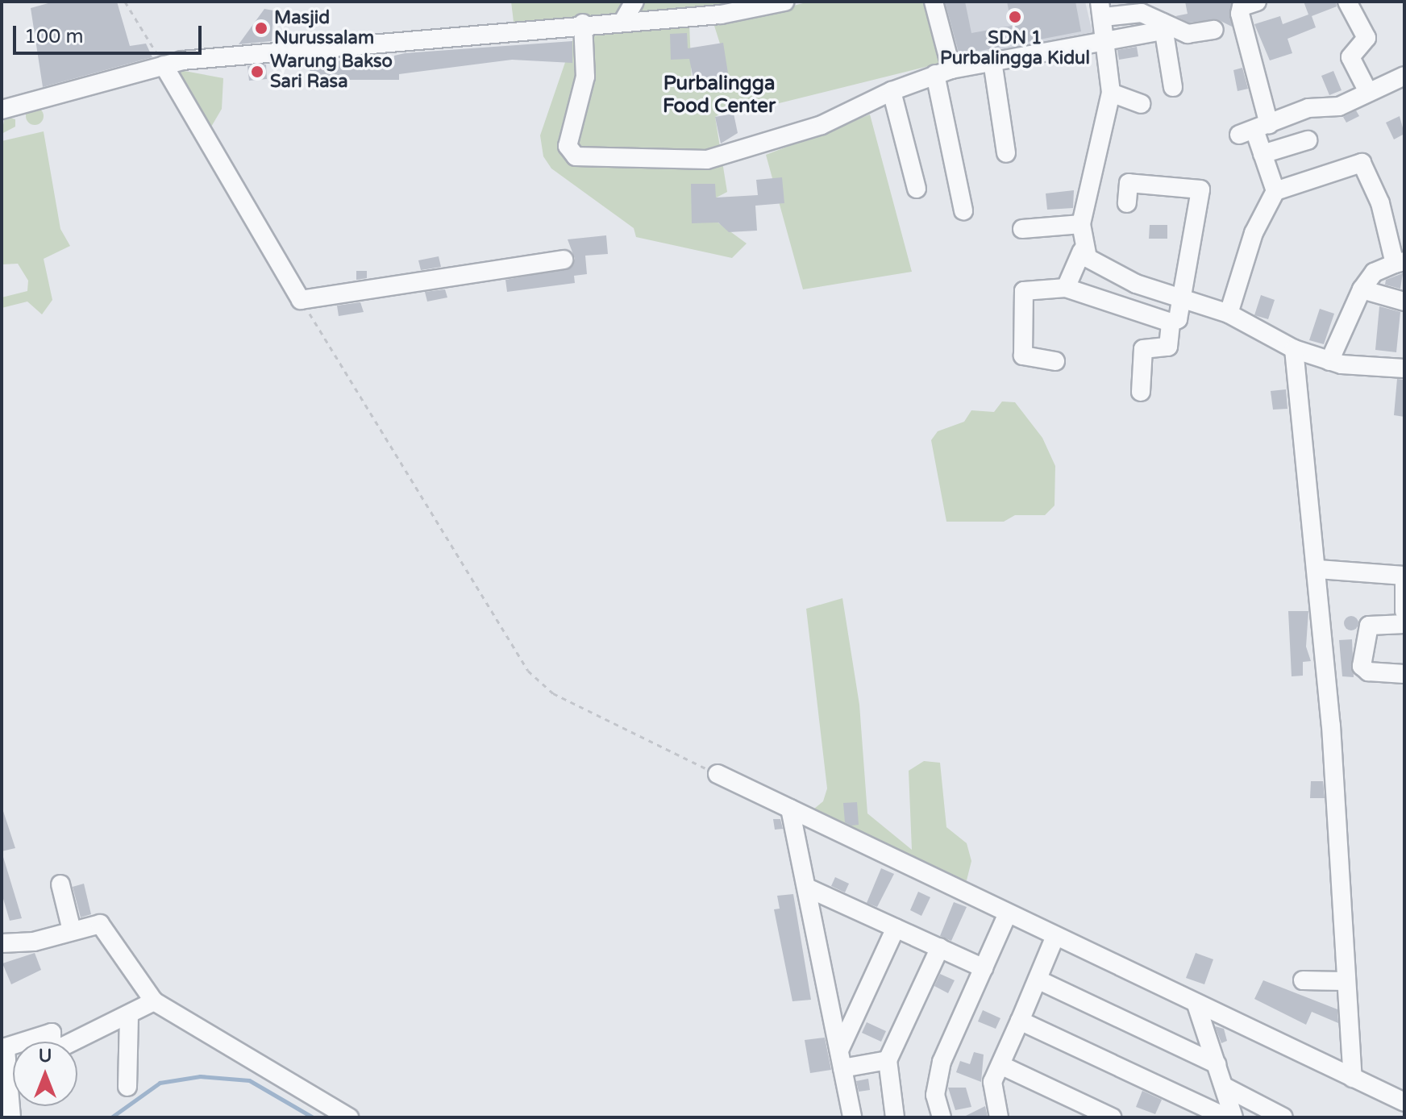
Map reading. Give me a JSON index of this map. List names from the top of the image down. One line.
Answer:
{"districts":["Purbalingga Food Center"],"places":["SDN 1 Purbalingga Kidul","Masjid Nurussalam","Warung Bakso Sari Rasa"],"scale_bar":"100 m","north":"top"}
